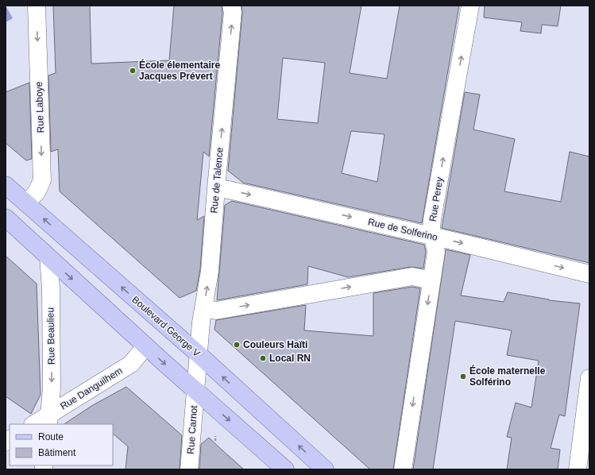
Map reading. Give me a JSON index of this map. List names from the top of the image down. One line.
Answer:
{"streets":{"main road":["Boulevard George V"],"street":["Rue Laboye","Rue de Talence","Rue Perey","Rue de Solferino","Rue Beaulieu","Rue Danguilhem","Rue Carnot"]},"crossings":[["Rue Laboye","Boulevard George V"],["Rue de Talence","Rue de Solferino"],["Rue de Talence","Boulevard George V"],["Rue de Talence","Rue Carnot"],["Rue Perey","Rue de Solferino"],["Boulevard George V","Rue Carnot"],["Rue Beaulieu","Rue Danguilhem"]],"one_way":["Rue Laboye","Rue de Talence","Rue Beaulieu"],"places":["École élementaire Jacques Prévert","Couleurs Haïti","Local RN","École maternelle Solférino"],"legend":["Route","Bâtiment"]}
